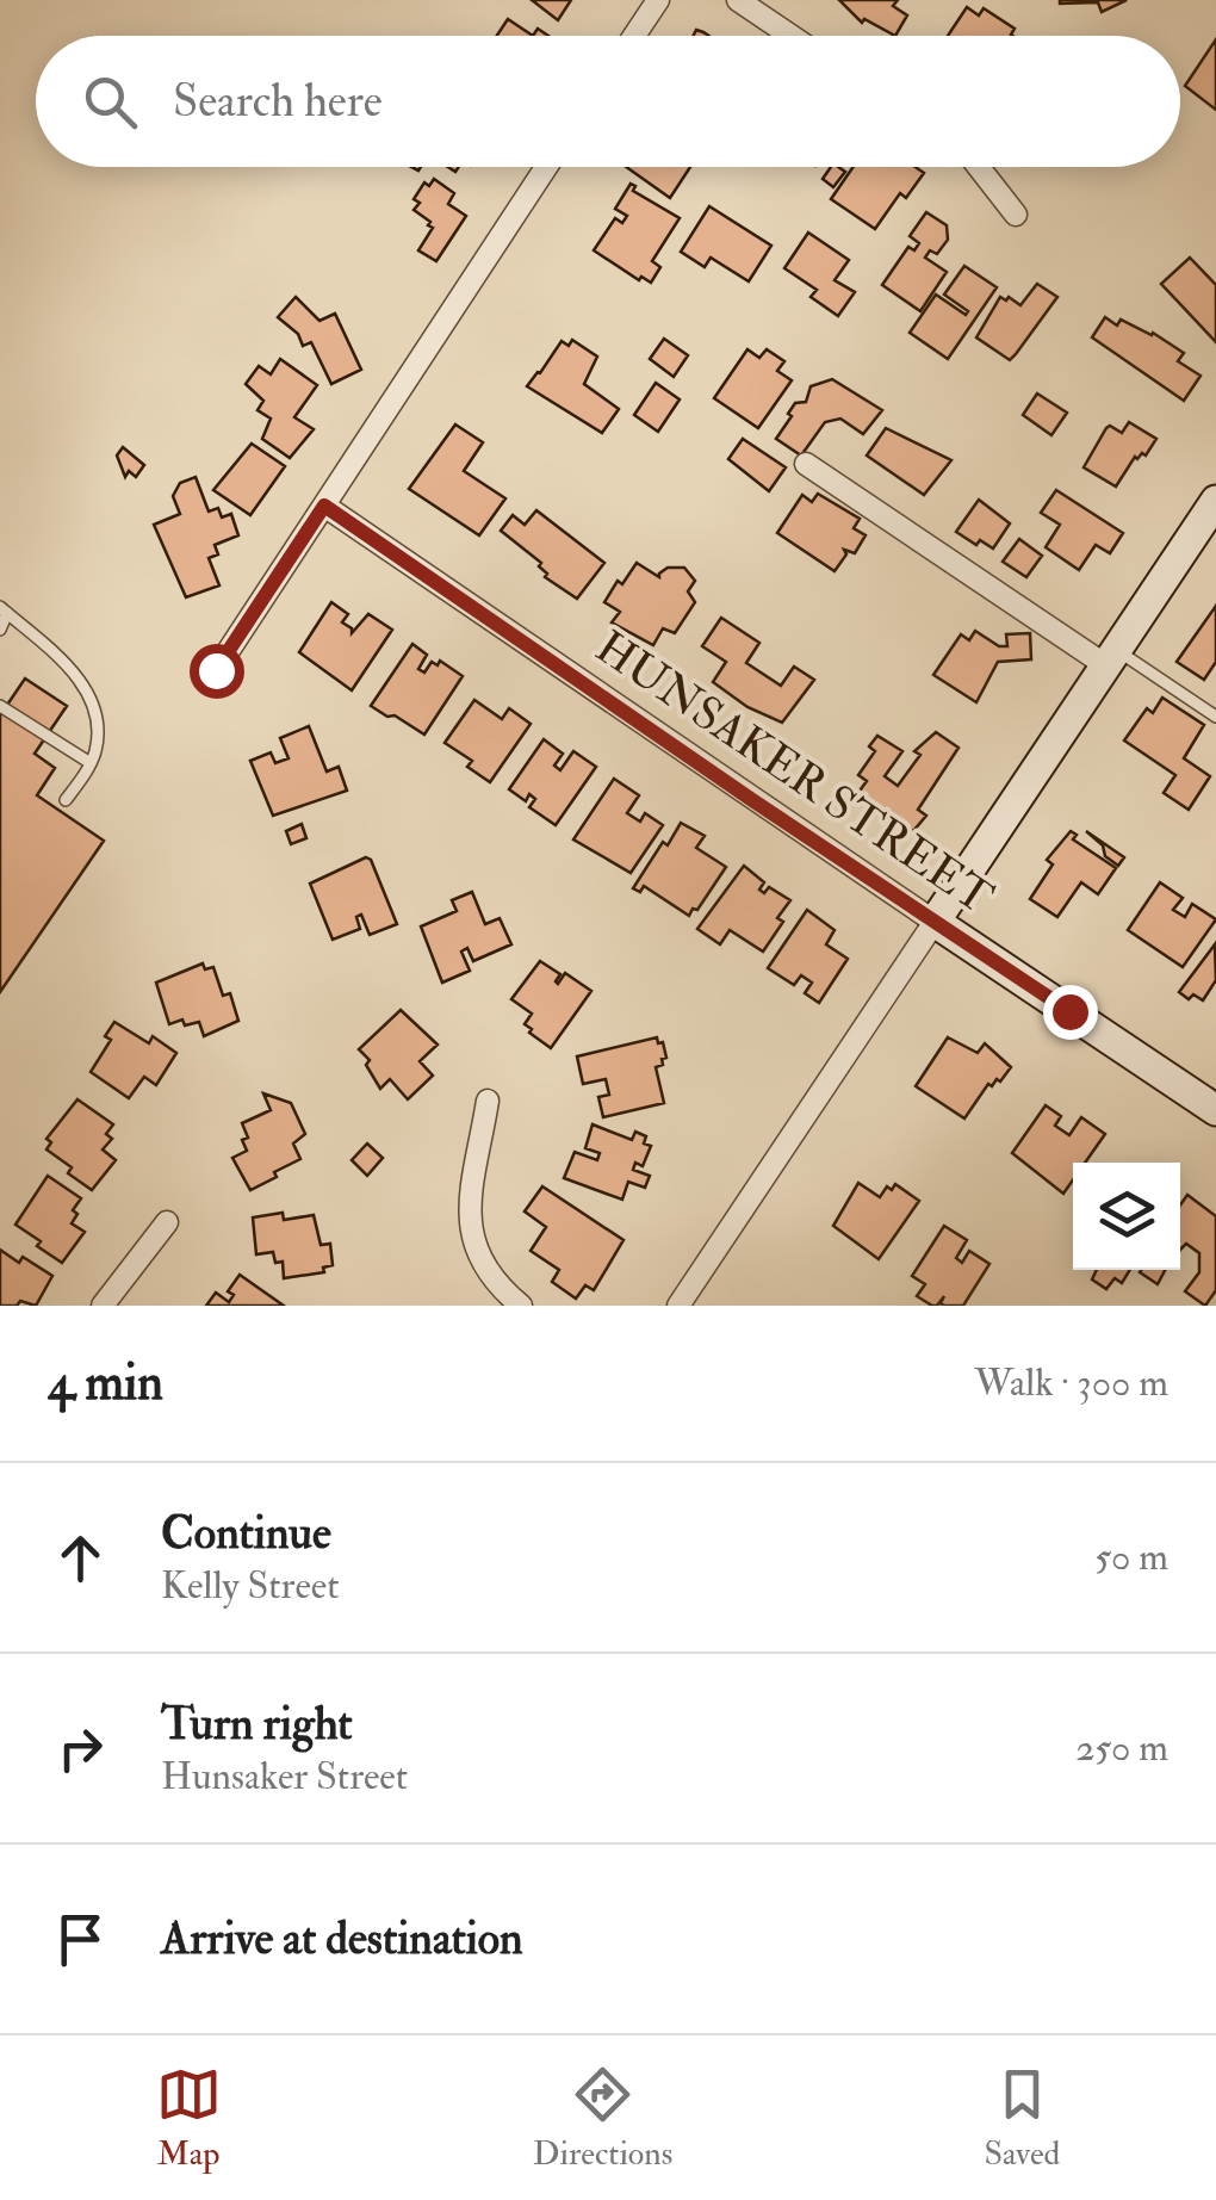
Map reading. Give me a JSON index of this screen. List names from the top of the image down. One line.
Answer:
{"streets":{"main road":["HUNSAKER STREET"]},"page":{"search":"Search here","heading":["4 min","Walk · 300 m"],"list":[["Continue","Kelly Street","50 m"],["Turn right","Hunsaker Street","250 m"],"Arrive at destination"],"nav":["Map","Directions","Saved"]}}
